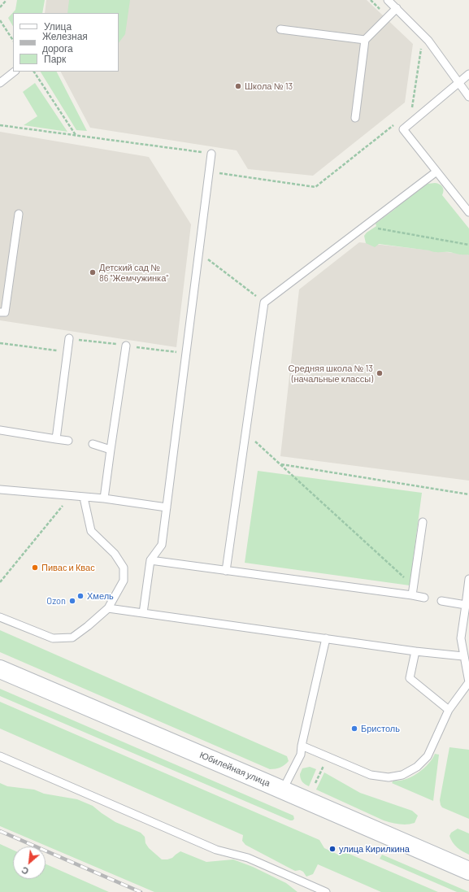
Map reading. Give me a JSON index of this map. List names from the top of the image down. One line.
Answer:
{"streets":{"main road":["Юбилейная улица"]},"places":["Школа № 13","Детский сад № 86 \"Жемчужинка\"","Средняя школа № 13 (начальные классы)","Пивас и Квас","Хмель","Ozon","Бристоль","улица Кирилкина"],"legend":["Улица","Железная дорога","Парк"],"north":"bottom left"}
